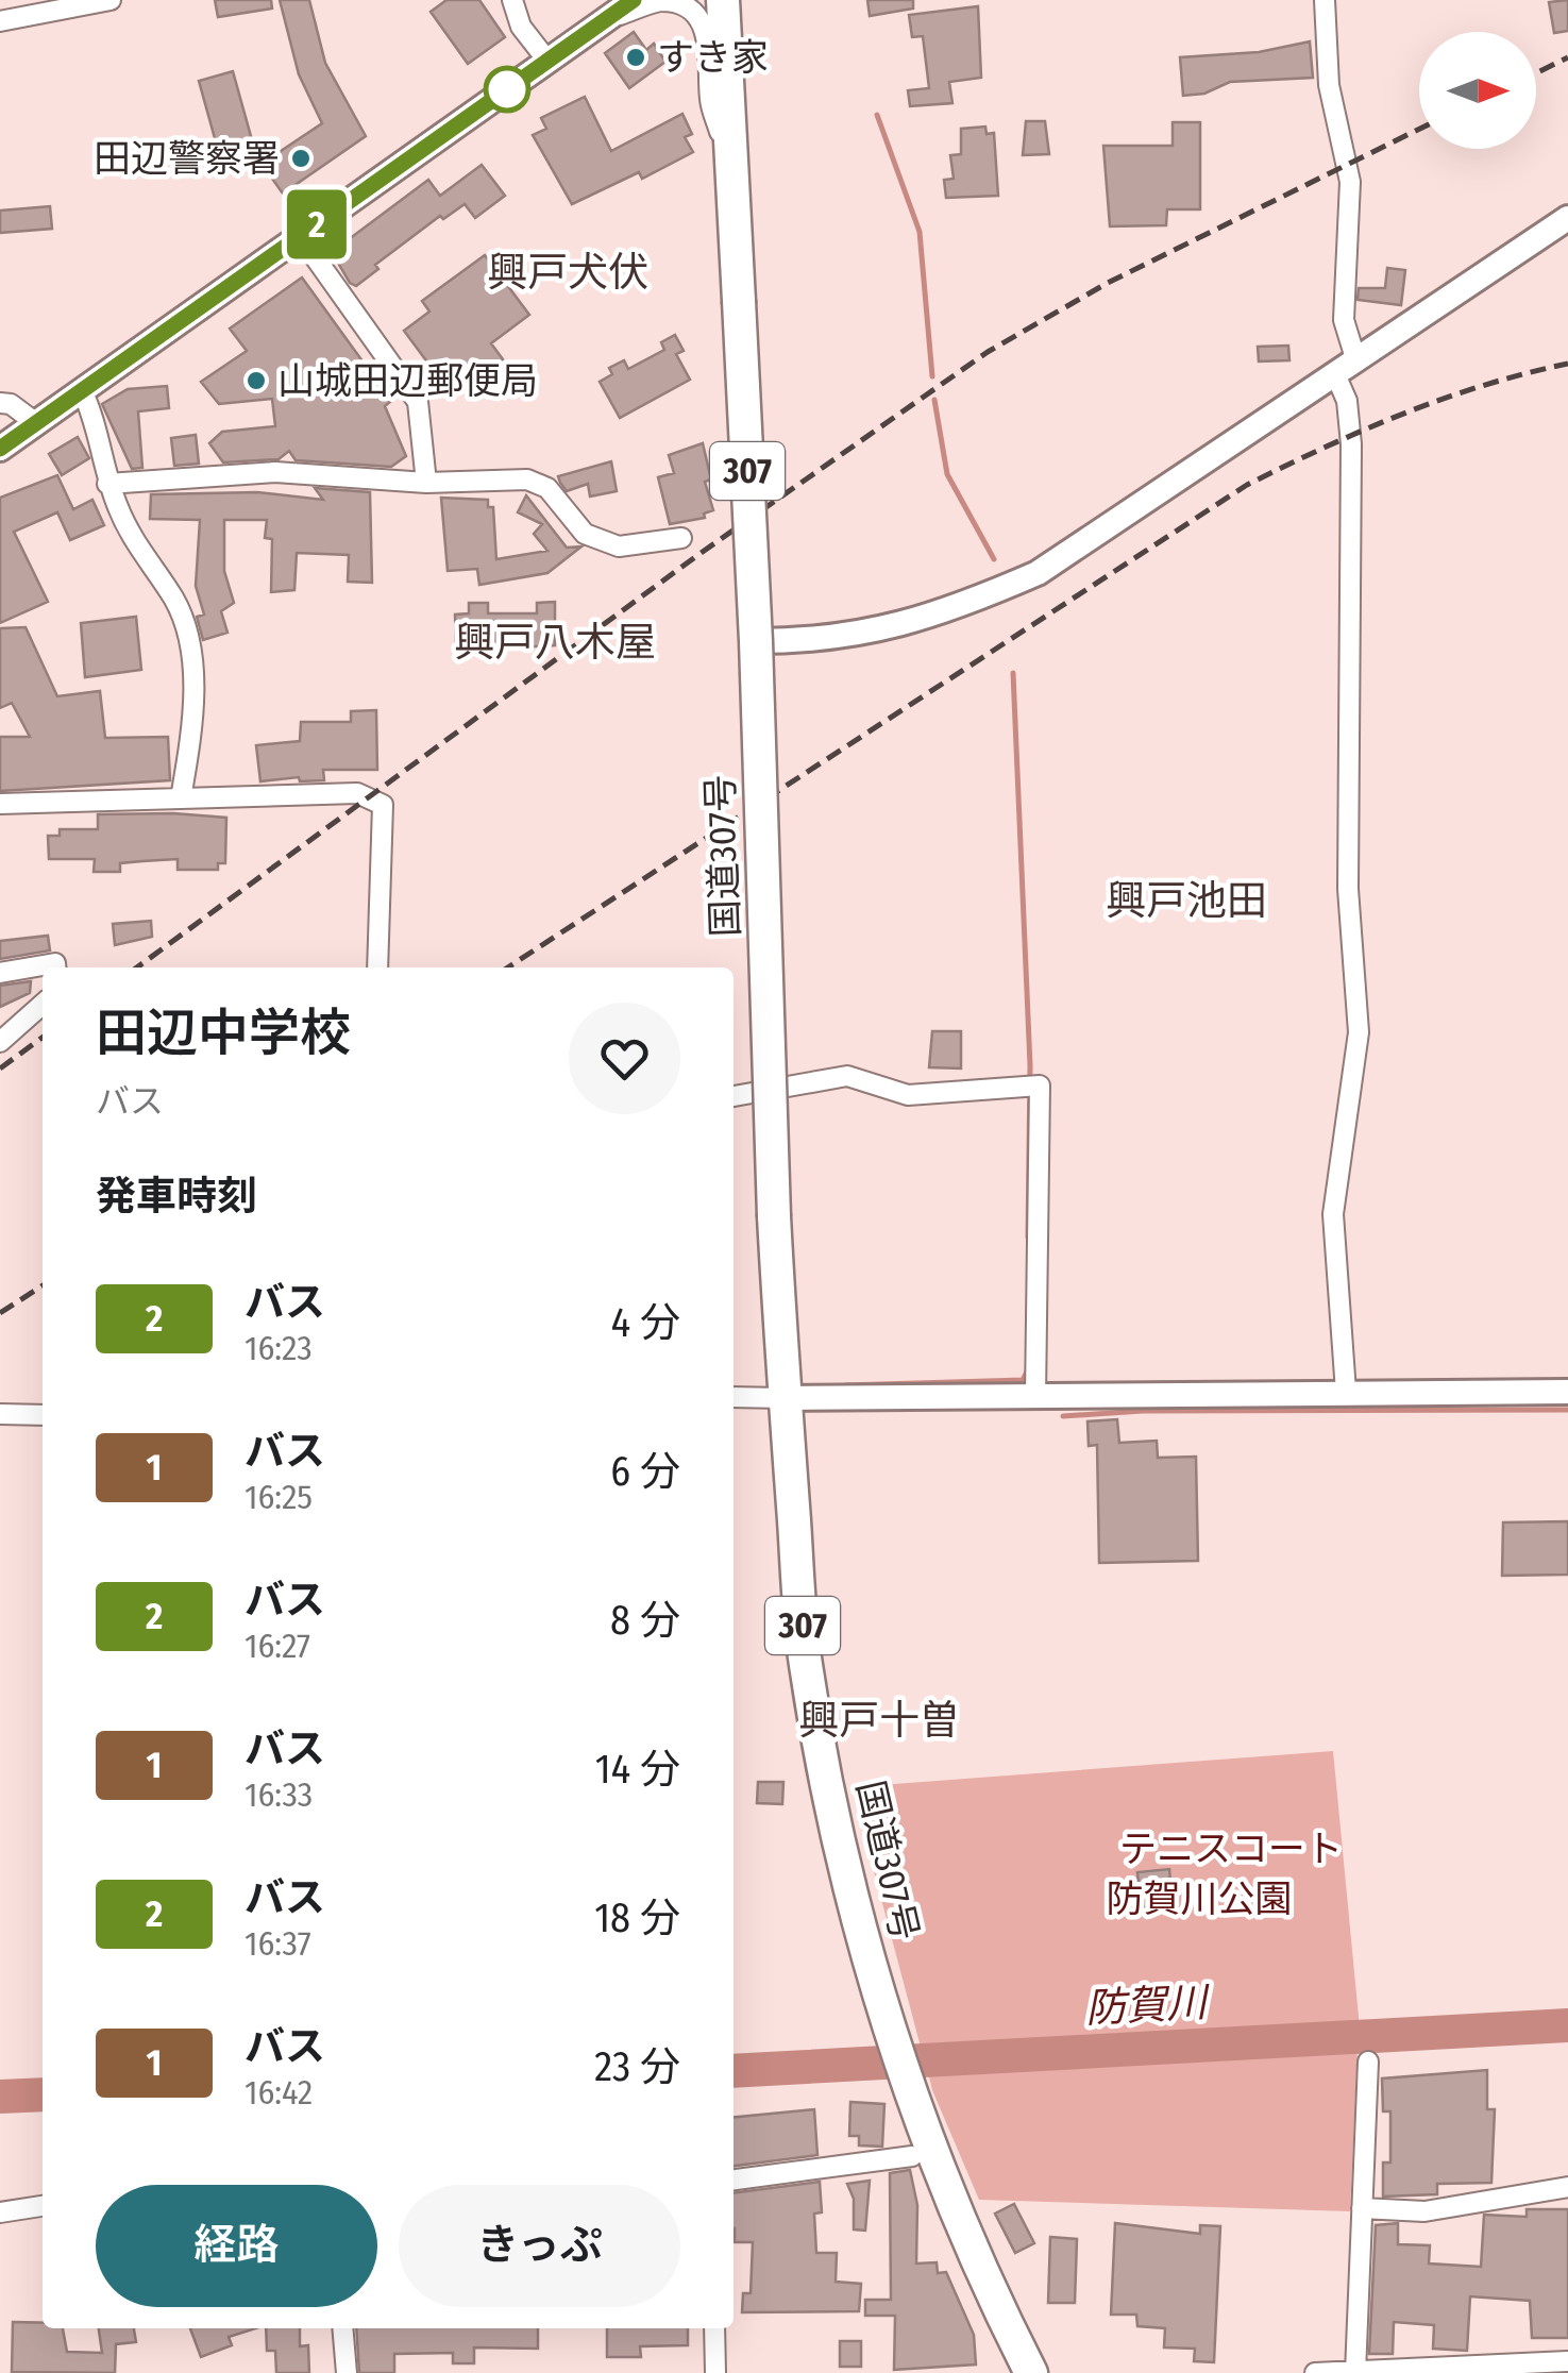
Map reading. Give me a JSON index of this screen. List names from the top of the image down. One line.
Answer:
{"streets":{"highway":["307","国道307号"]},"districts":["興戸犬伏","興戸八木屋","興戸池田","興戸十曽"],"water":["防賀川"],"parks":["テニスコート","防賀川公園"],"places":["すき家","田辺警察署","山城田辺郵便局"],"lines":["bus line 2"],"north":"right","page":{"on_map":"2","heading":[["田辺中学校","バス"],"発車時刻"],"list":[{"mark":"2","name":"バス","note":"16:23","value":"4 分"},{"mark":"1","name":"バス","note":"16:25","value":"6 分"},{"mark":"2","name":"バス","note":"16:27","value":"8 分"},{"mark":"1","name":"バス","note":"16:33","value":"14 分"},{"mark":"2","name":"バス","note":"16:37","value":"18 分"},{"mark":"1","name":"バス","note":"16:42","value":"23 分"}],"buttons":["経路","きっぷ"]}}
